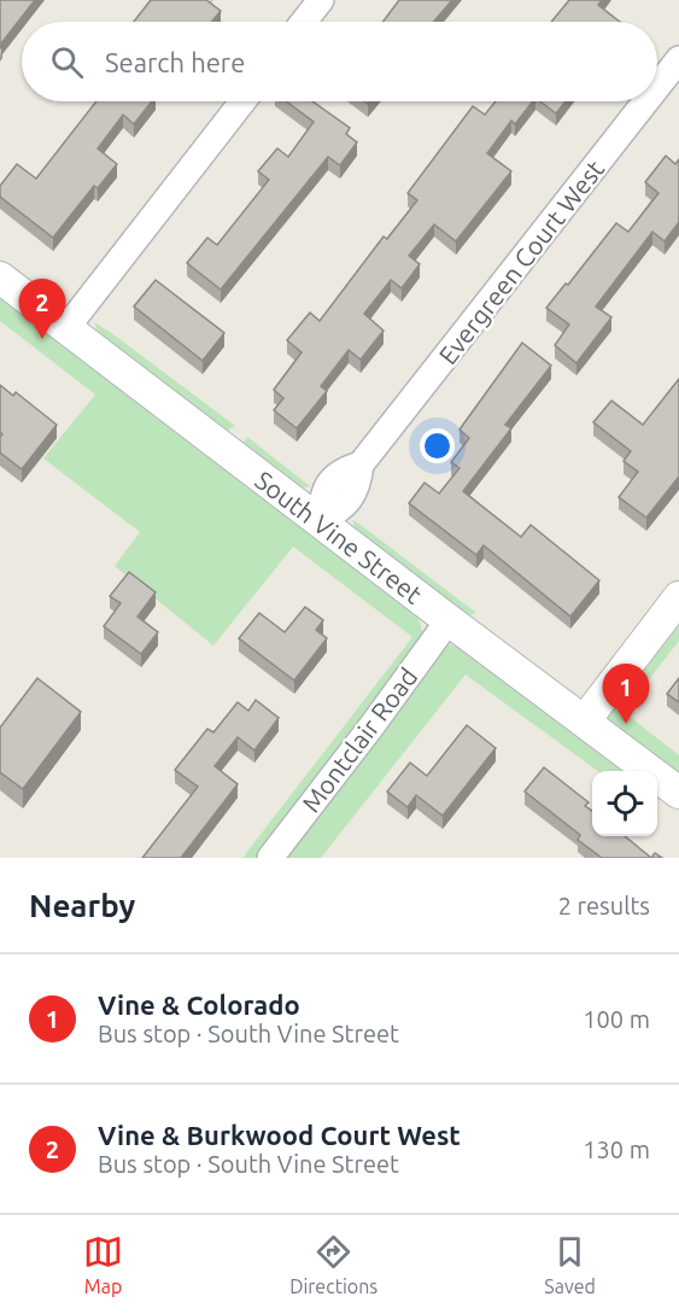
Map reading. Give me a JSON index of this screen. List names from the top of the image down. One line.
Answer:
{"streets":{"street":["Evergreen Court West","South Vine Street","Montclair Road"]},"crossings":[["Evergreen Court West","South Vine Street"],["South Vine Street","Montclair Road"]],"page":{"search":"Search here","pins":["2","1"],"heading":["Nearby","2 results"],"list":[{"mark":"1","name":"Vine & Colorado","note":"Bus stop · South Vine Street","value":"100 m"},{"mark":"2","name":"Vine & Burkwood Court West","note":"Bus stop · South Vine Street","value":"130 m"}],"nav":["Map","Directions","Saved"]}}
